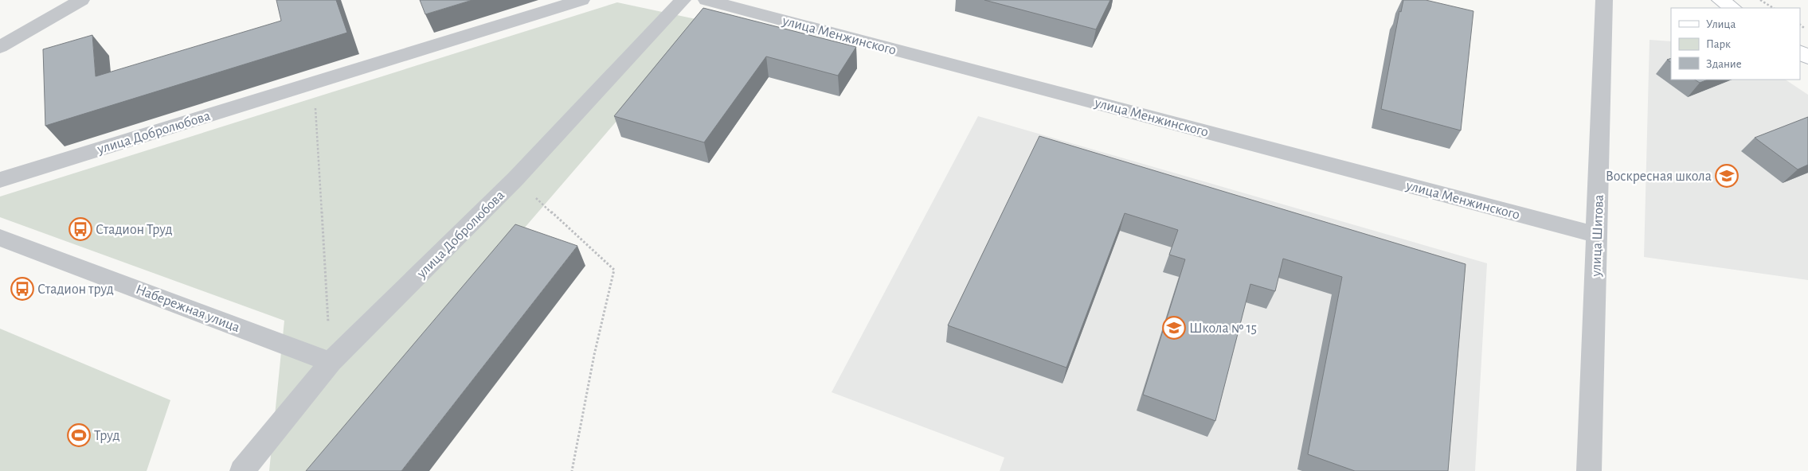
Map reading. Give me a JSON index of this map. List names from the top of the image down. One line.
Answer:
{"streets":{"street":["улица Менжинского","улица Добролюбова","улица Шитова","Набережная улица"]},"crossings":[["улица Менжинского","улица Шитова"],["улица Добролюбова","Набережная улица"]],"places":{"school or university":["Воскресная школа","Школа № 15"],"bus stop":["Стадион Труд","Стадион труд"],"sports":["Труд"]},"legend":["Улица","Парк","Здание"]}
